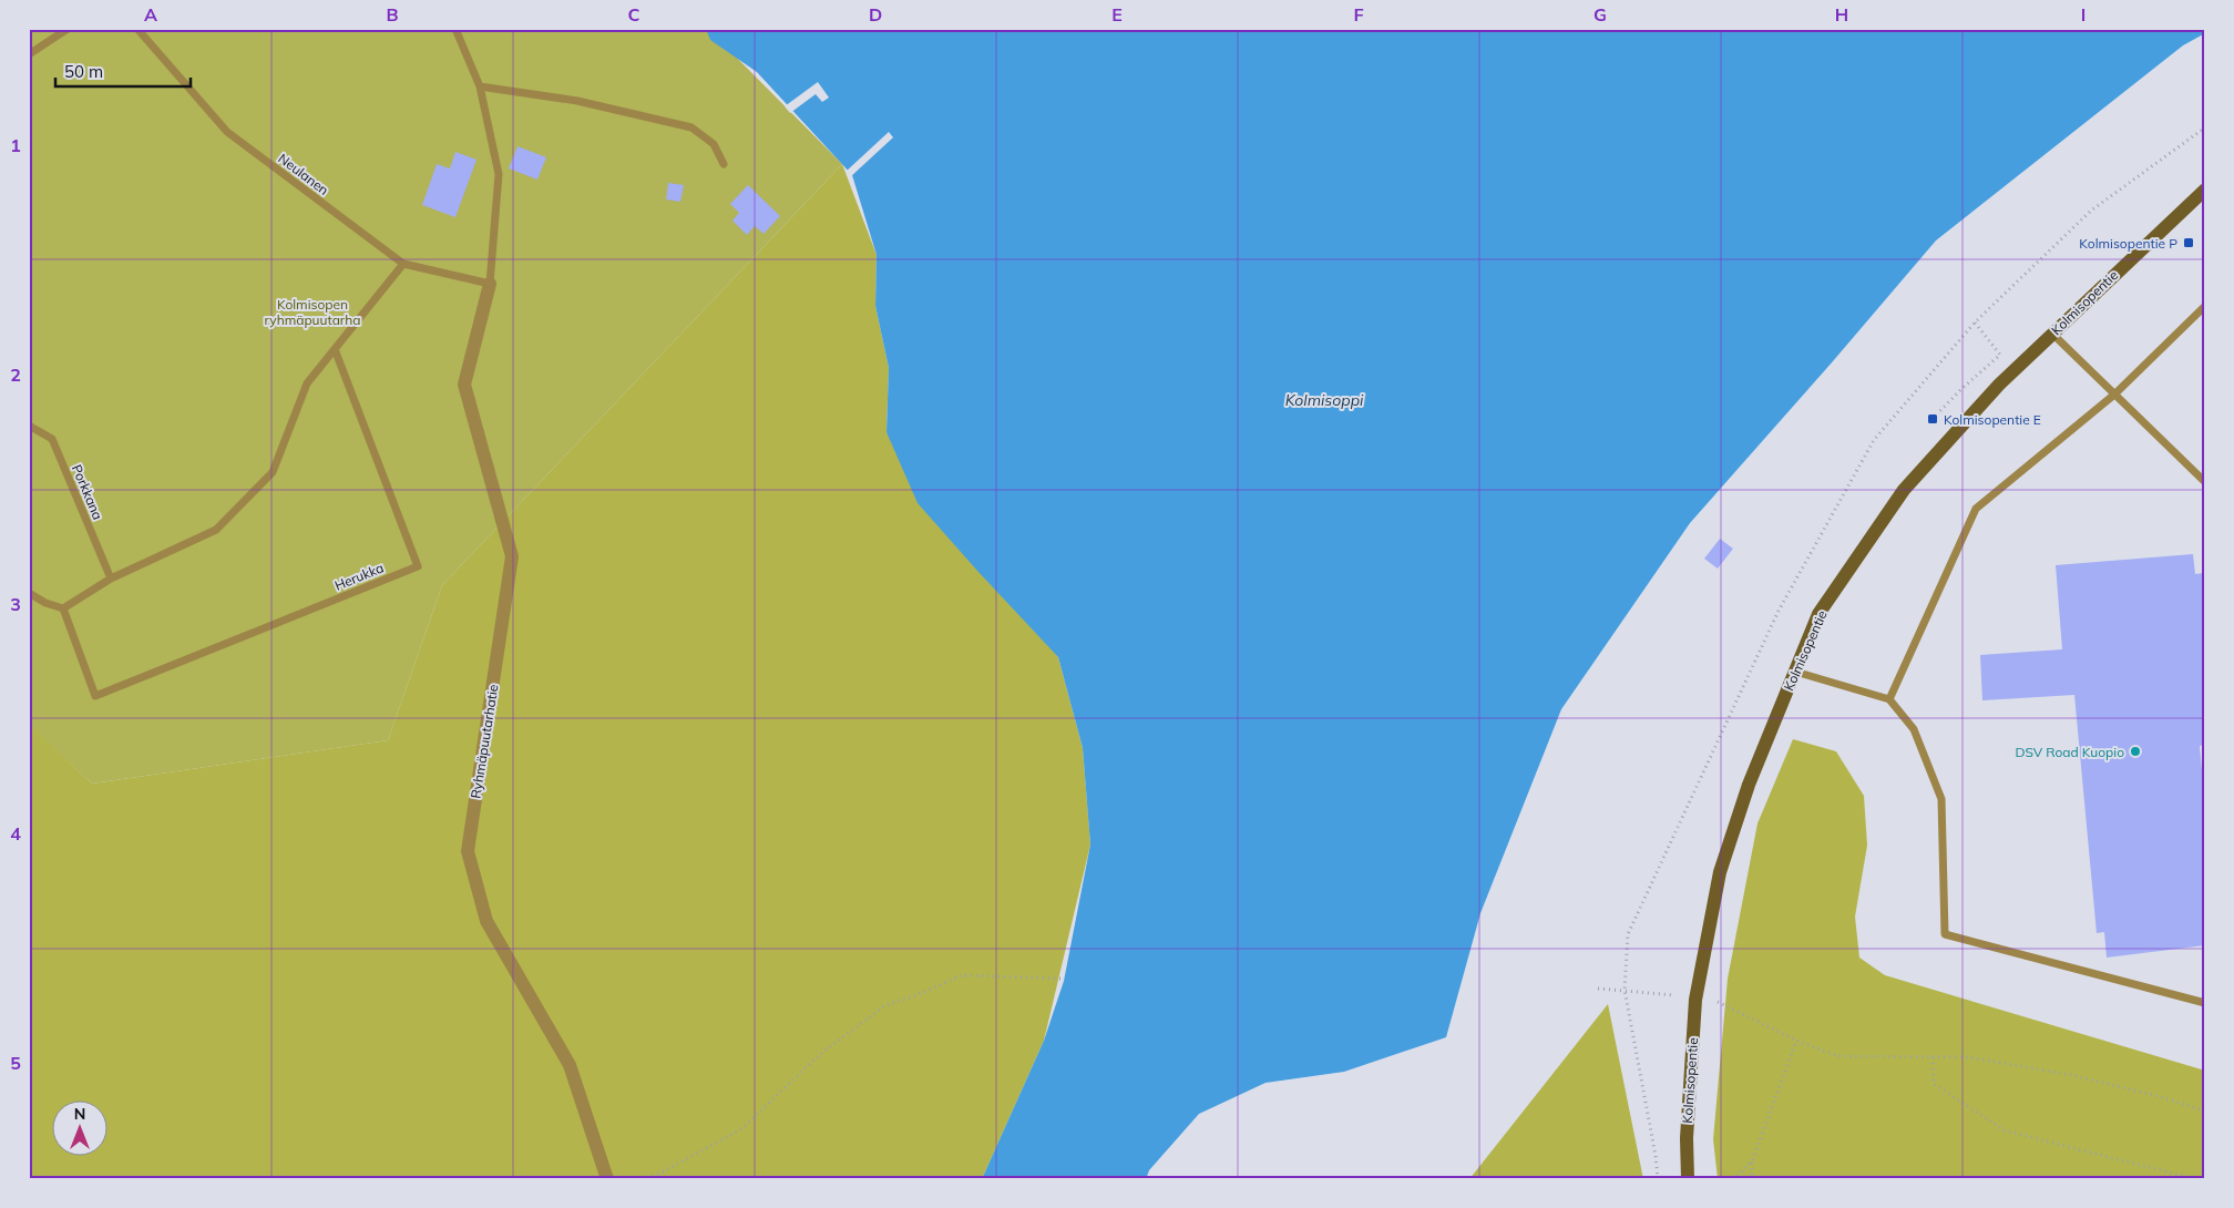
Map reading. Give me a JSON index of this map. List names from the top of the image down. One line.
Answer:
{"streets":{"main road":["Kolmisopentie"],"street":["Ryhmäpuutarhatie"],"lane":["Neulanen","Porkkana","Herukka"]},"crossings":[["Neulanen","Ryhmäpuutarhatie"]],"water":["Kolmisoppi"],"parks":["Kolmisopen ryhmäpuutarha"],"places":{"transit":["Kolmisopentie P","Kolmisopentie E"],"other":["DSV Road Kuopio"]},"scale_bar":"50 m","north":"top","grid":{"columns":["A","B","C","D","E","F","G","H","I"],"rows":["1","2","3","4","5"]}}
